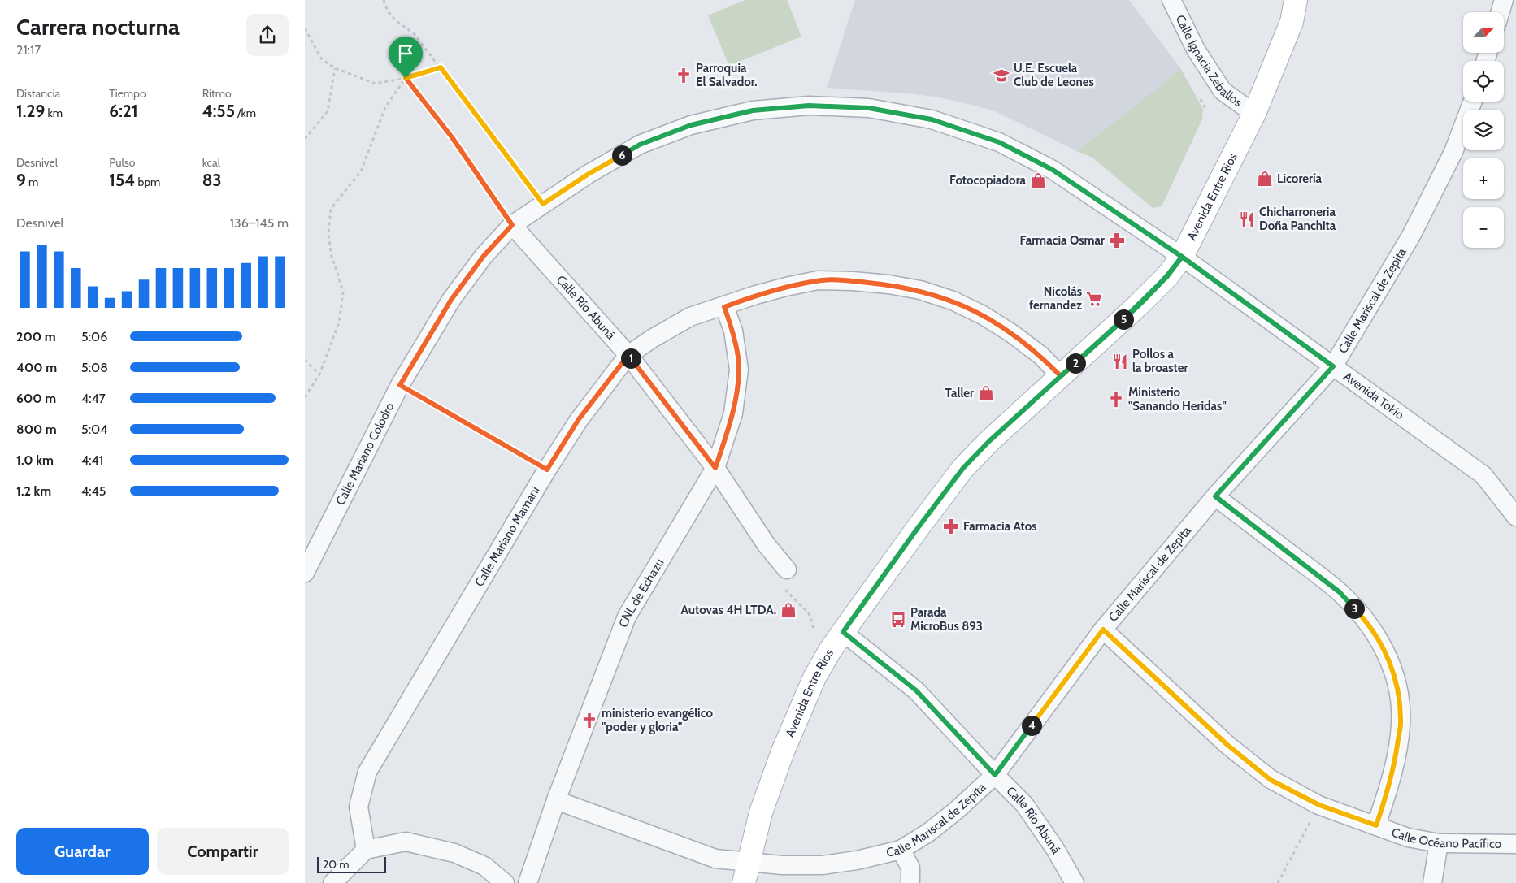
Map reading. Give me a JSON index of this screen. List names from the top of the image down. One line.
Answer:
{"streets":{"main road":["Avenida Entre Rios"],"street":["Calle Ignacia Zeballos","Calle Mariscal de Zepita","Calle Río Abuná","Avenida Tokio","Calle Mariano Colodro","Calle Mariano Mamani","CNL de Echazu","Calle Océano Pacífico"]},"crossings":[["Calle Ignacia Zeballos","Avenida Entre Rios"],["Avenida Entre Rios","Calle Mariscal de Zepita"],["Avenida Entre Rios","Calle Río Abuná"],["Avenida Entre Rios","Avenida Tokio"],["Avenida Entre Rios","Calle Mariano Colodro"],["Avenida Entre Rios","Calle Mariano Mamani"],["Calle Mariscal de Zepita","Calle Río Abuná"],["Calle Mariscal de Zepita","Avenida Tokio"],["Calle Mariscal de Zepita","CNL de Echazu"],["Calle Mariscal de Zepita","Calle Océano Pacífico"],["Calle Río Abuná","Calle Mariano Colodro"],["Calle Río Abuná","Calle Mariano Mamani"],["Calle Río Abuná","CNL de Echazu"],["Avenida Tokio","Calle Mariano Colodro"],["Calle Mariano Mamani","CNL de Echazu"]],"places":{"church":["Parroquia El Salvador.","Ministerio \"Sanando Heridas\"","ministerio evangélico \"poder y gloria\""],"school or university":["U.E. Escuela Club de Leones"],"shop":["Licorería","Fotocopiadora","Taller","Autovas 4H LTDA."],"restaurant":["Chicharroneria Doña Panchita","Pollos a la broaster"],"pharmacy":["Farmacia Osmar","Farmacia Atos"],"supermarket":["Nicolás fernandez"],"bus stop":["Parada MicroBus 893"]},"scale_bar":"20 m","north":"top right","page":{"heading":["Carrera nocturna","21:17"],"map_buttons":["+","−"],"stats":[["Distancia","1.29 km"],["Tiempo","6:21"],["Ritmo","4:55 /km"],["Desnivel","9 m"],["Pulso","154 bpm"],["kcal","83"]],"pins":["6","5","1","2","3","4"],"chart":["Desnivel","136–145 m"],"list":[{"name":"200 m","note":"5:06"},{"name":"400 m","note":"5:08"},{"name":"600 m","note":"4:47"},{"name":"800 m","note":"5:04"},{"name":"1.0 km","note":"4:41"},{"name":"1.2 km","note":"4:45"}],"buttons":["Guardar","Compartir"],"scale":"20 m"}}
